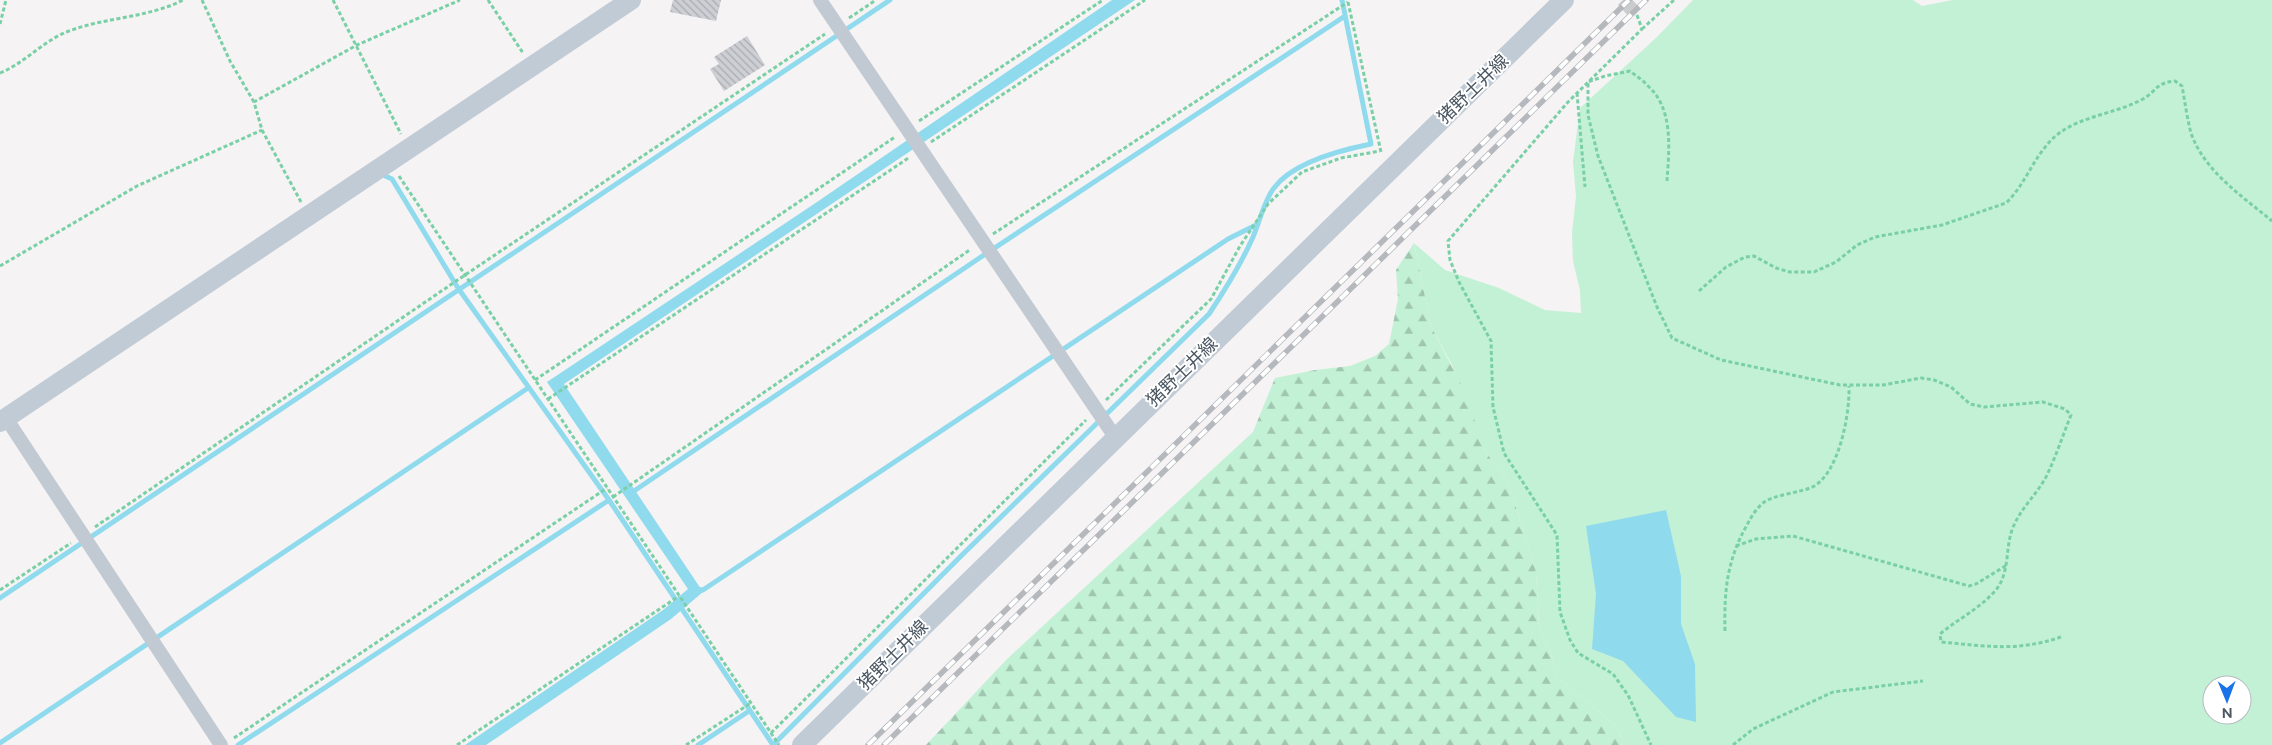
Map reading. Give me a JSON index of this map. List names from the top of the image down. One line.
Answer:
{"streets":{"main road":["猪野土井線"]},"north":"bottom"}
